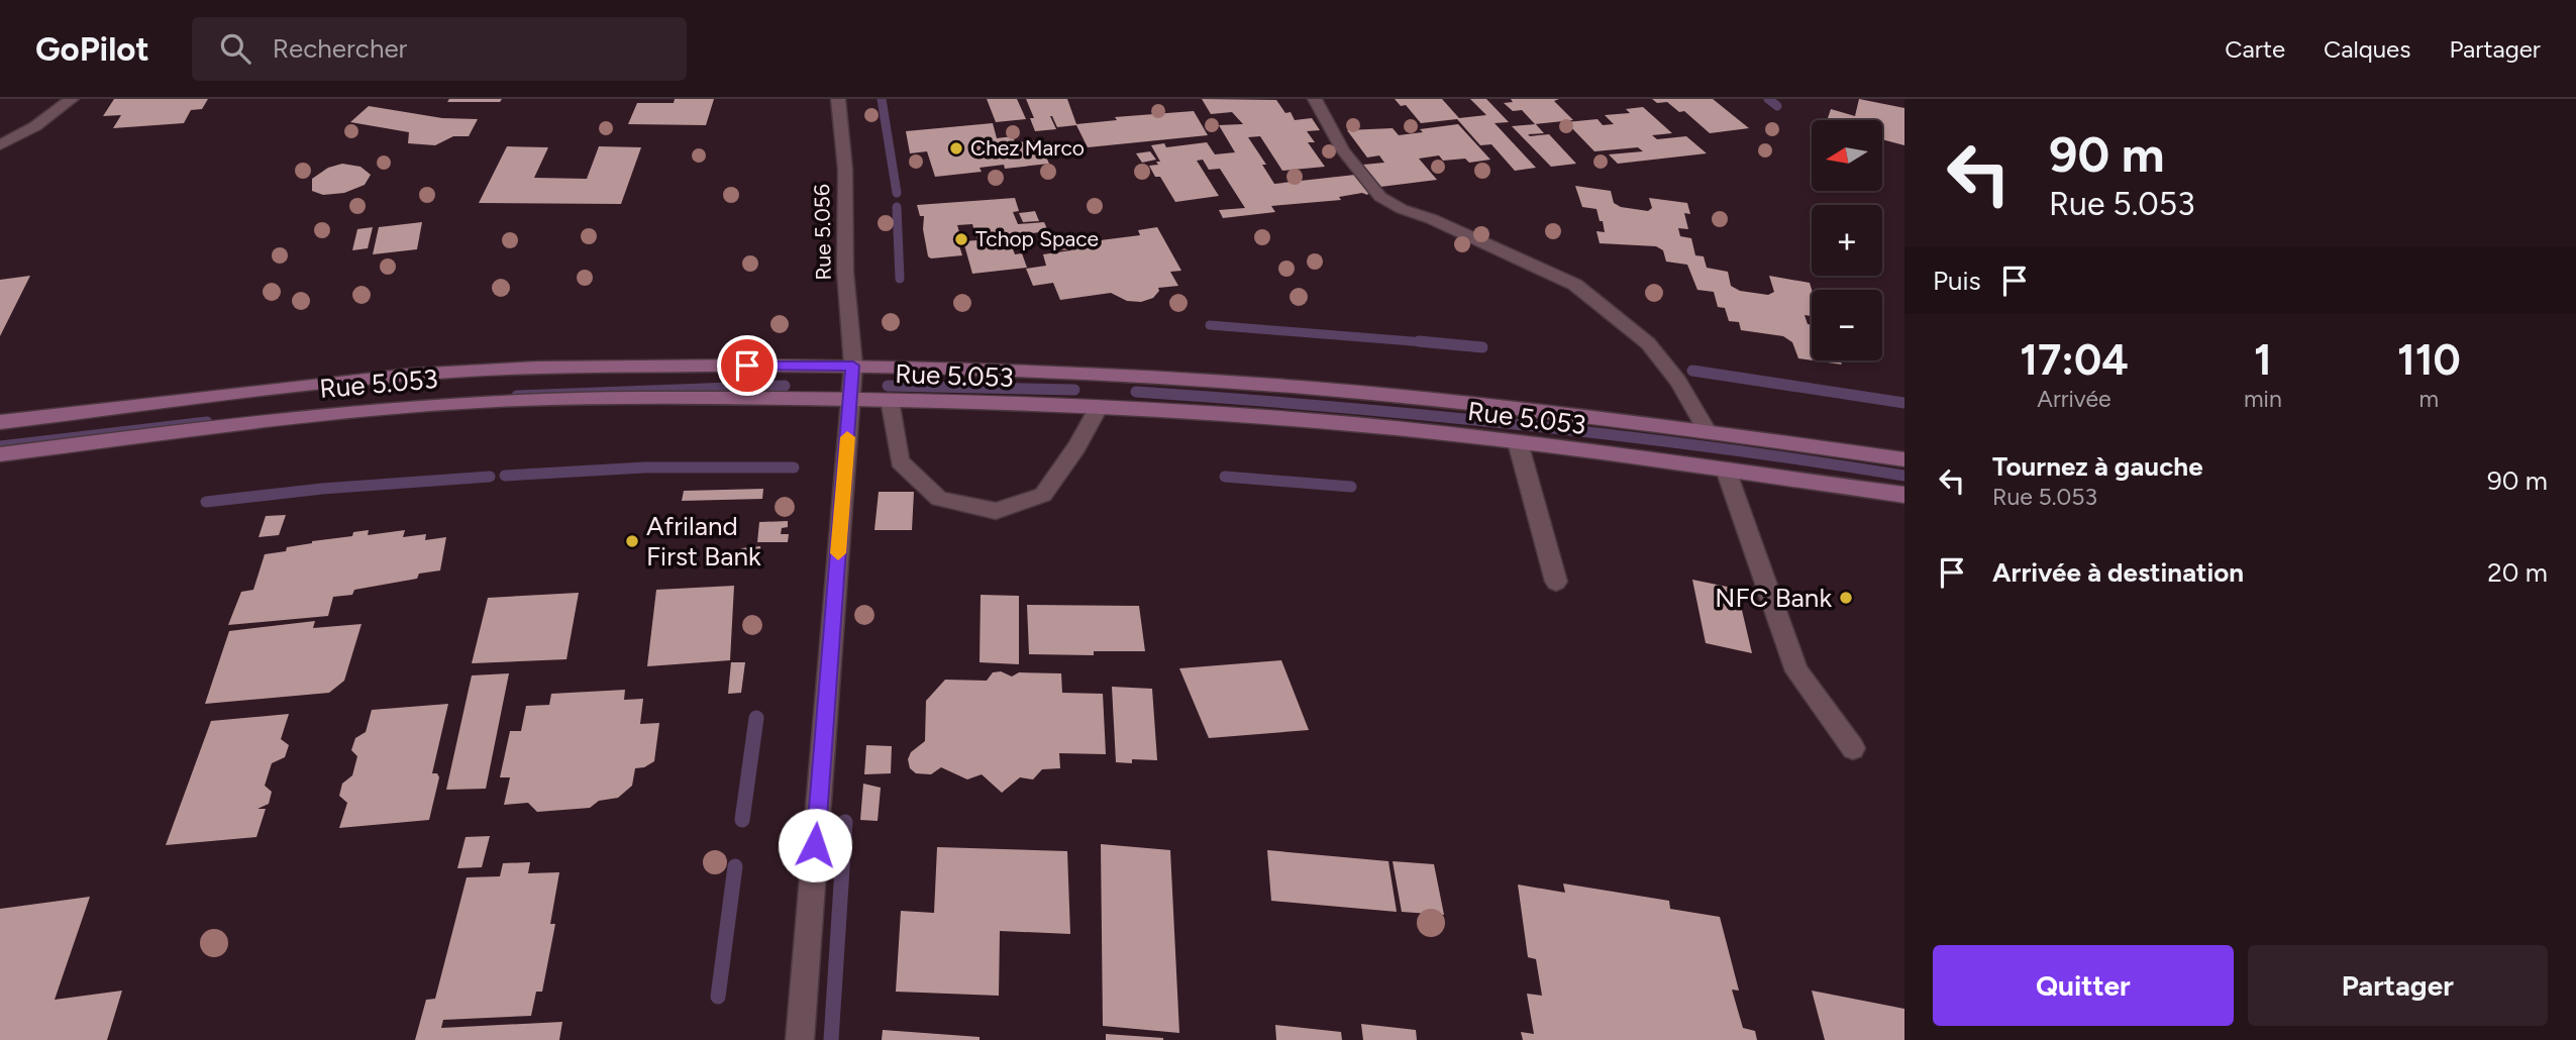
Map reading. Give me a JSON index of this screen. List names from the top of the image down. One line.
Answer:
{"streets":{"main road":["Rue 5.053"],"street":["Rue 5.056"]},"crossings":[["Rue 5.056","Rue 5.053"]],"places":["Chez Marco","Tchop Space","Afriland First Bank","NFC Bank"],"north":"left","page":{"header":"GoPilot","search":"Rechercher","nav":["Carte","Calques","Partager"],"turn":["90 m","Rue 5.053"],"map_buttons":["+","−"],"then":"Puis","eta":["17:04","Arrivée","1","min","110","m"],"list":[{"name":"Tournez à gauche","note":"Rue 5.053","value":"90 m"},{"name":"Arrivée à destination","value":"20 m"}],"buttons":["Quitter","Partager"]}}
